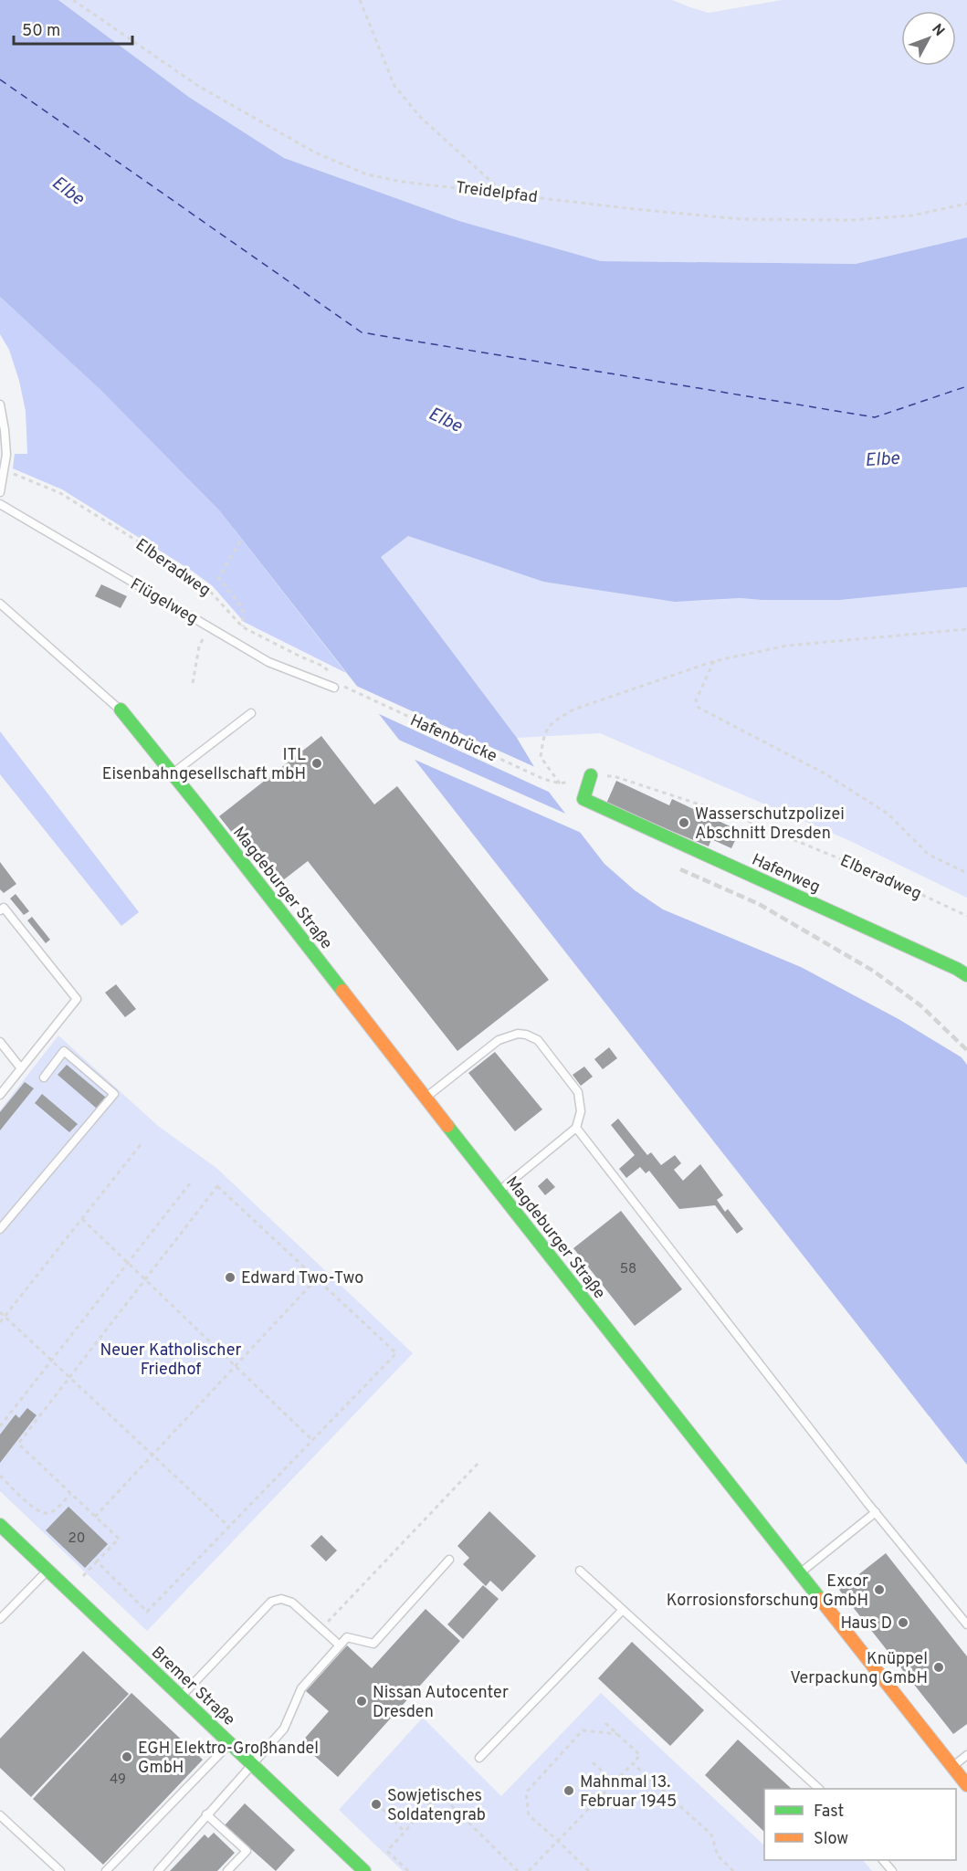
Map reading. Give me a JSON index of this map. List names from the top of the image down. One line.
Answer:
{"streets":{"street":["Hafenweg","Magdeburger Straße","Bremer Straße"],"lane":["Flügelweg"],"path":["Treidelpfad","Elberadweg","Hafenbrücke"]},"crossings":[["Elberadweg","Hafenbrücke"],["Elberadweg","Hafenweg"],["Flügelweg","Hafenbrücke"]],"water":["Elbe"],"parks":["Neuer Katholischer Friedhof"],"places":["ITL Eisenbahngesellschaft mbH","Wasserschutzpolizei Abschnitt Dresden","Edward Two-Two","Excor Korrosionsforschung GmbH","Haus D","Knüppel Verpackung GmbH","Nissan Autocenter Dresden","EGH Elektro-Großhandel GmbH","Mahnmal 13. Februar 1945","Sowjetisches Soldatengrab"],"house_numbers":["58","20","49"],"legend":["Fast","Slow"],"scale_bar":"50 m","north":"top right"}
